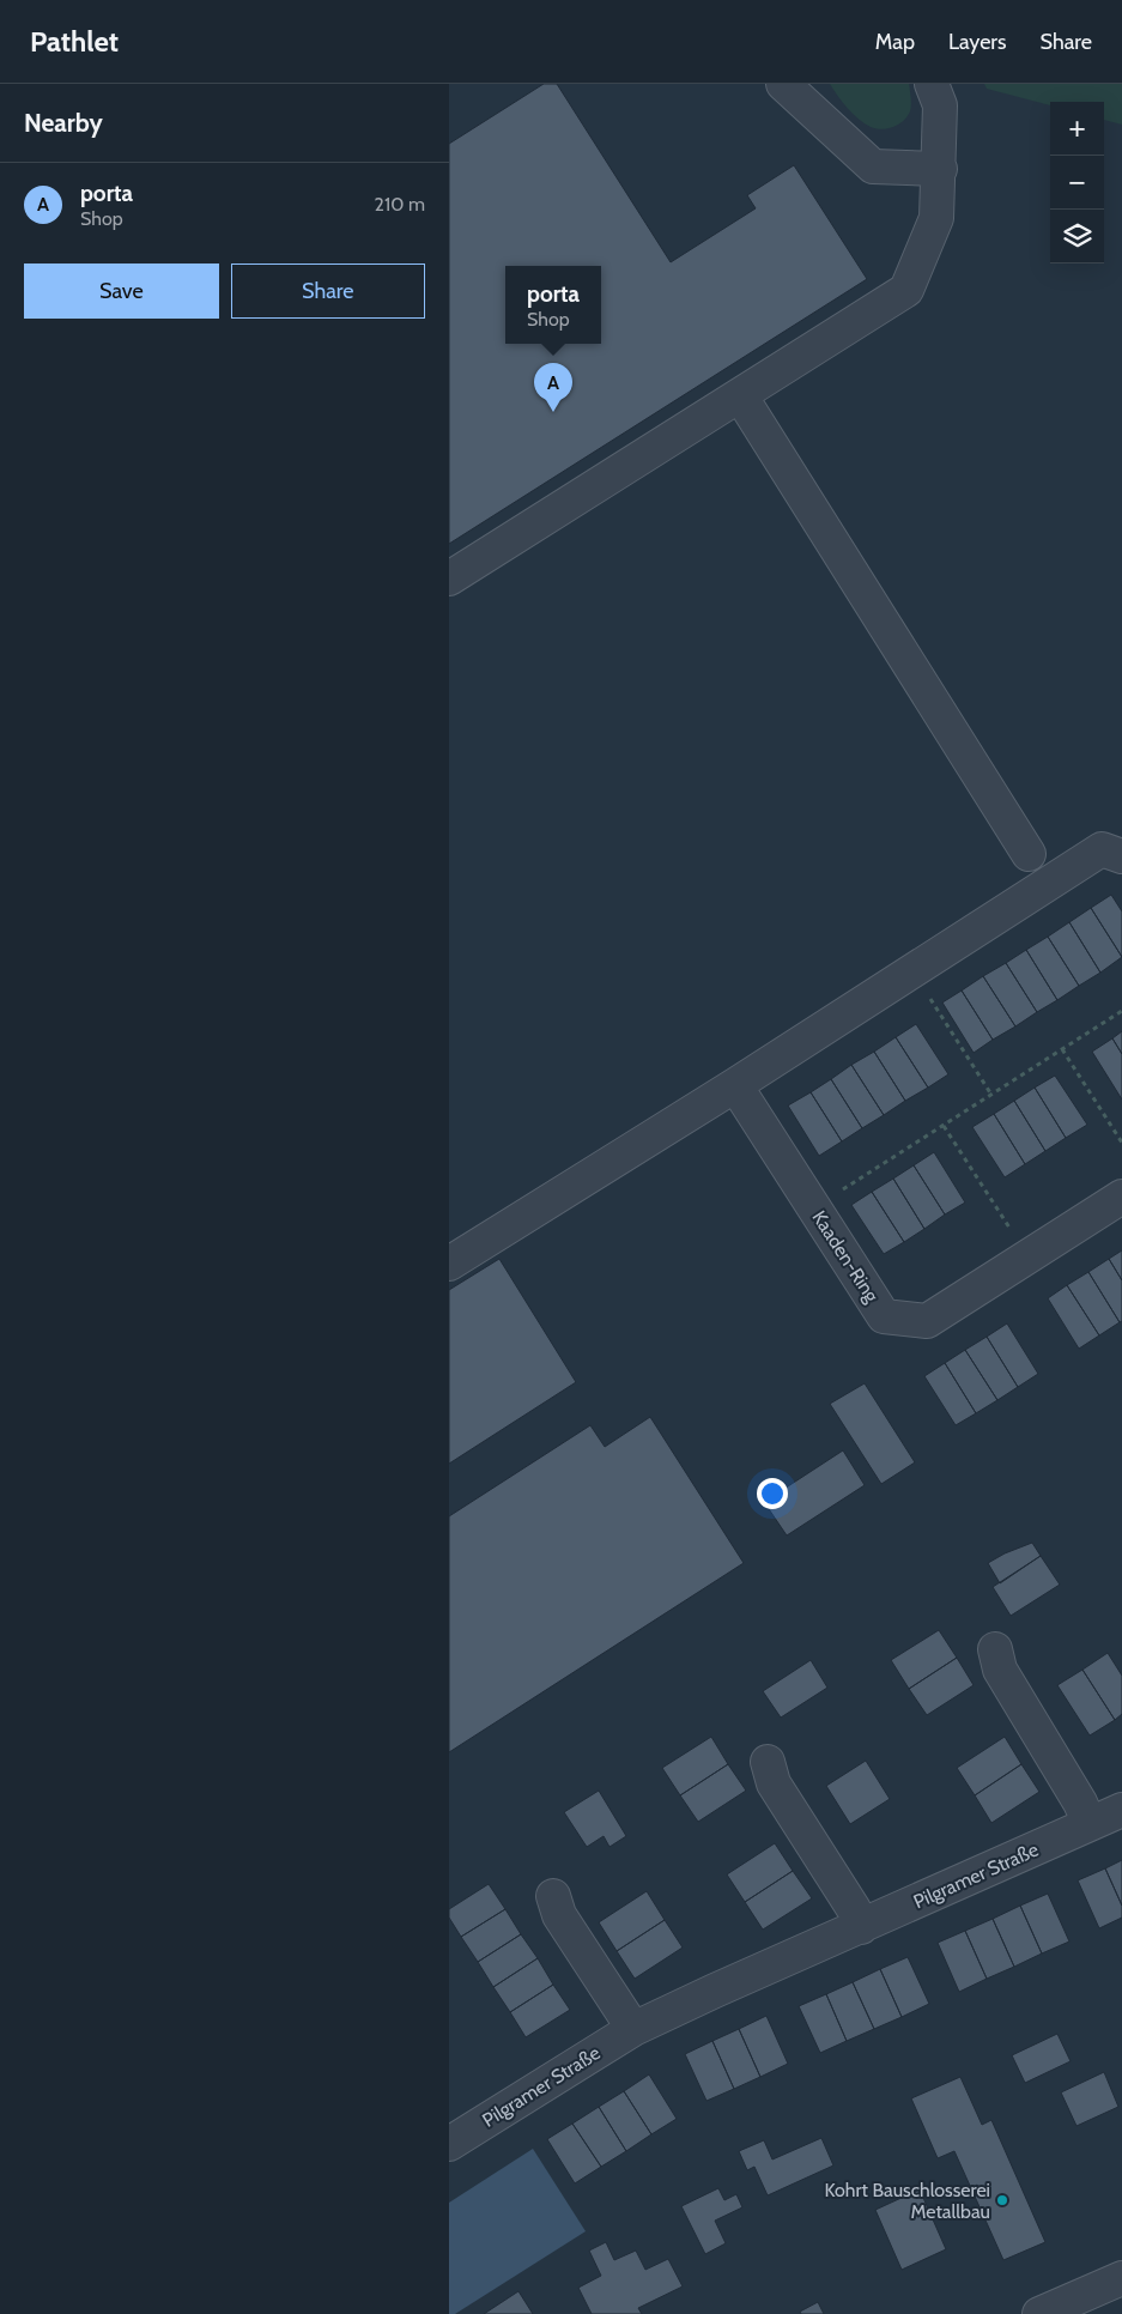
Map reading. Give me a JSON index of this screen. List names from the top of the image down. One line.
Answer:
{"streets":{"street":["Kaaden-Ring","Pilgramer Straße"]},"places":["Kohrt Bauschlosserei Metallbau"],"page":{"header":"Pathlet","nav":["Map","Layers","Share"],"heading":"Nearby","map_buttons":["+","−"],"list":[{"mark":"A","name":"porta","note":"Shop","value":"210 m"}],"buttons":["Save","Share"],"popup":["porta","Shop"],"pins":"A"}}
